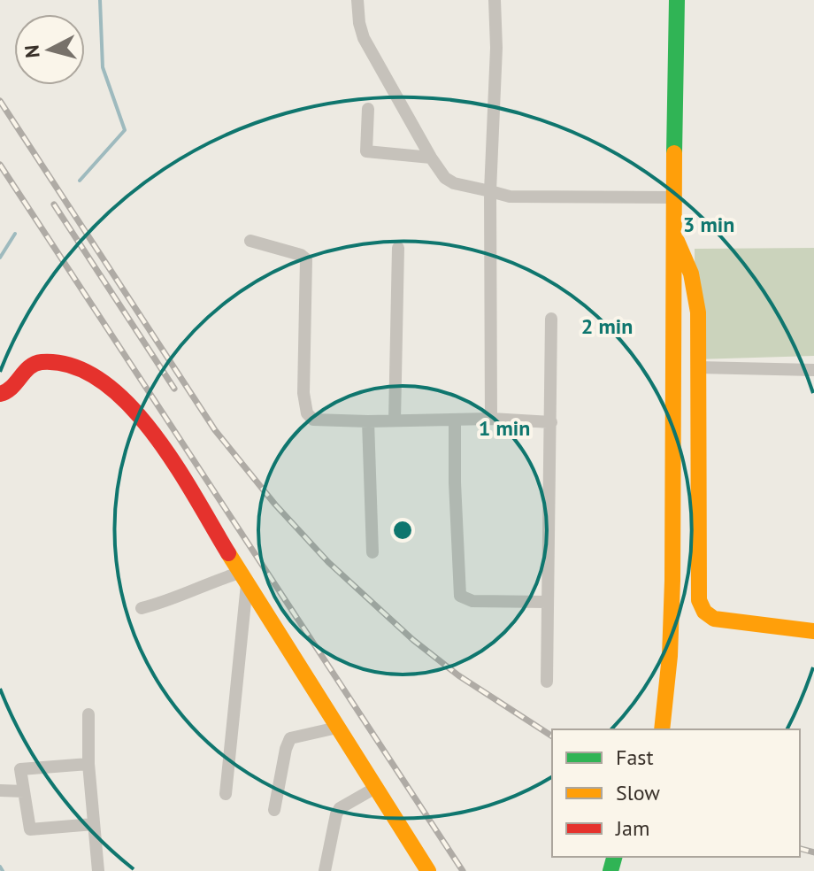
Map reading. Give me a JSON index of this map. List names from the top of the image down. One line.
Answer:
{"legend":["Fast","Slow","Jam"],"north":"left","rings":["3 min","2 min","1 min"]}
